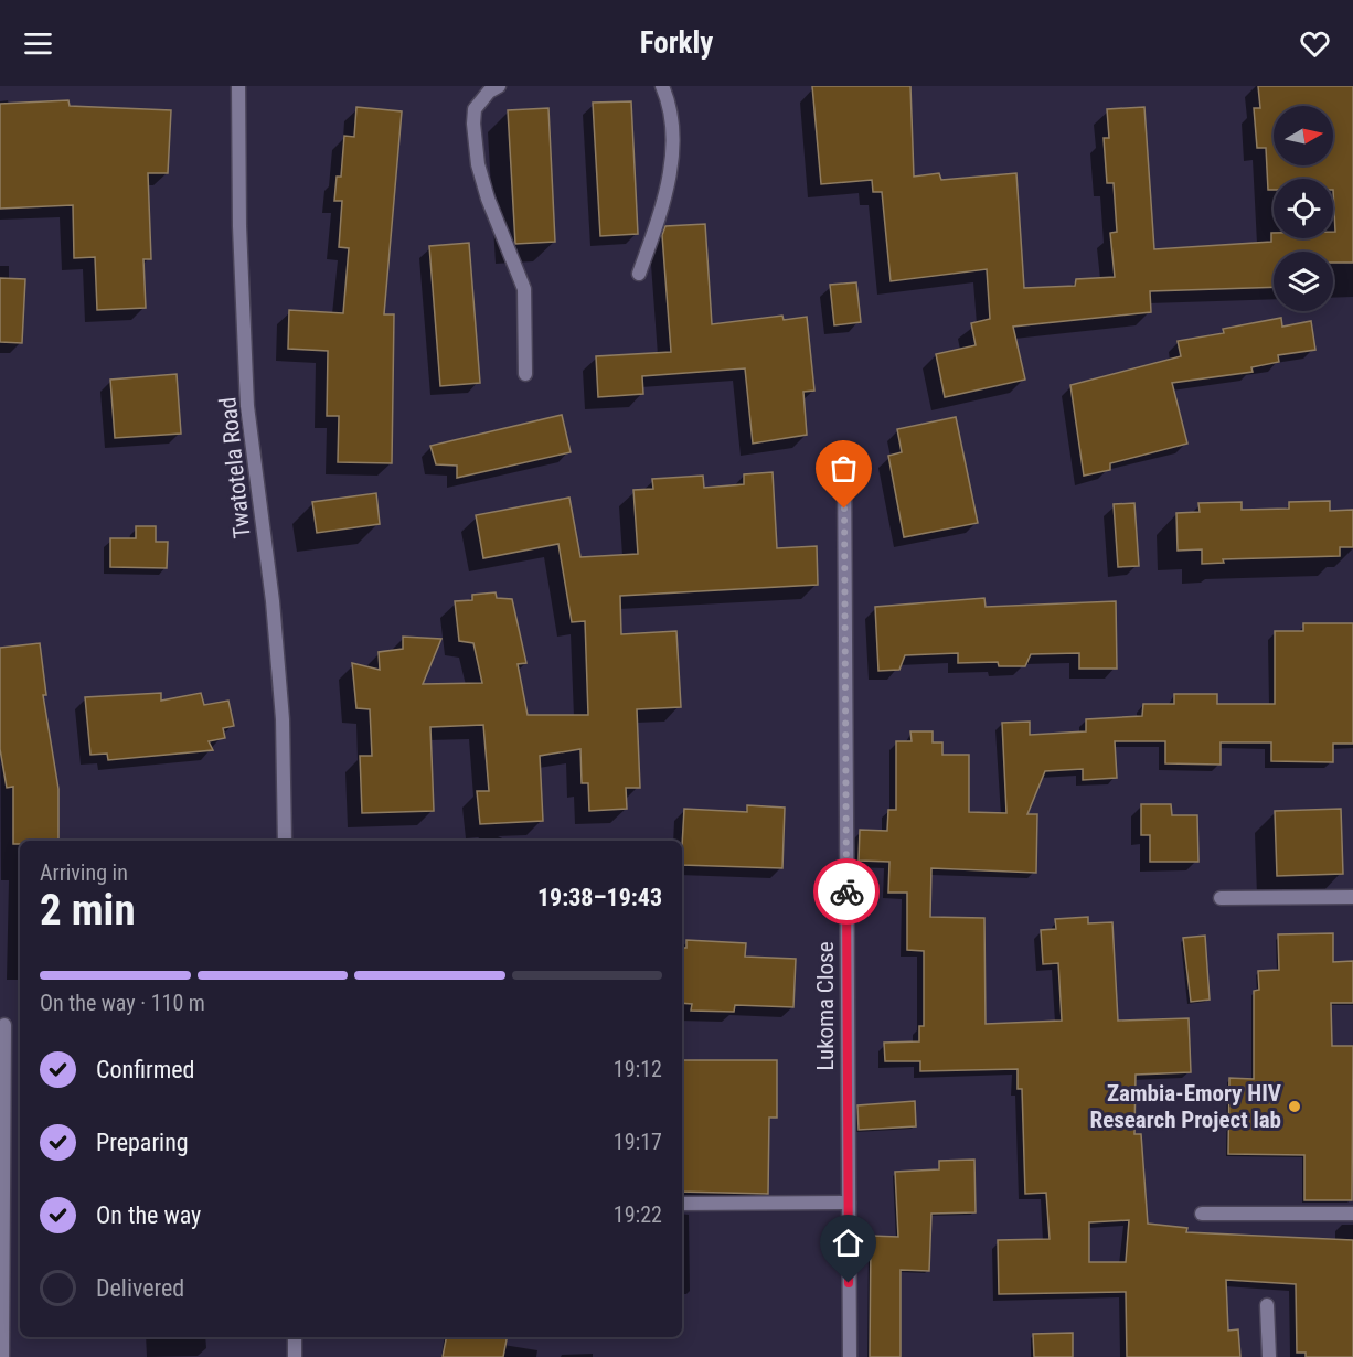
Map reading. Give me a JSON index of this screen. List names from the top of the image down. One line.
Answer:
{"streets":{"street":["Twatotela Road","Lukoma Close"]},"places":["Zambia-Emory HIV Research Project lab"],"north":"right","page":{"header":"Forkly","heading":["2 min","Arriving in","19:38–19:43"],"bar":"On the way · 110 m","list":[["Confirmed","19:12"],["Preparing","19:17"],["On the way","19:22"],"Delivered"]}}
